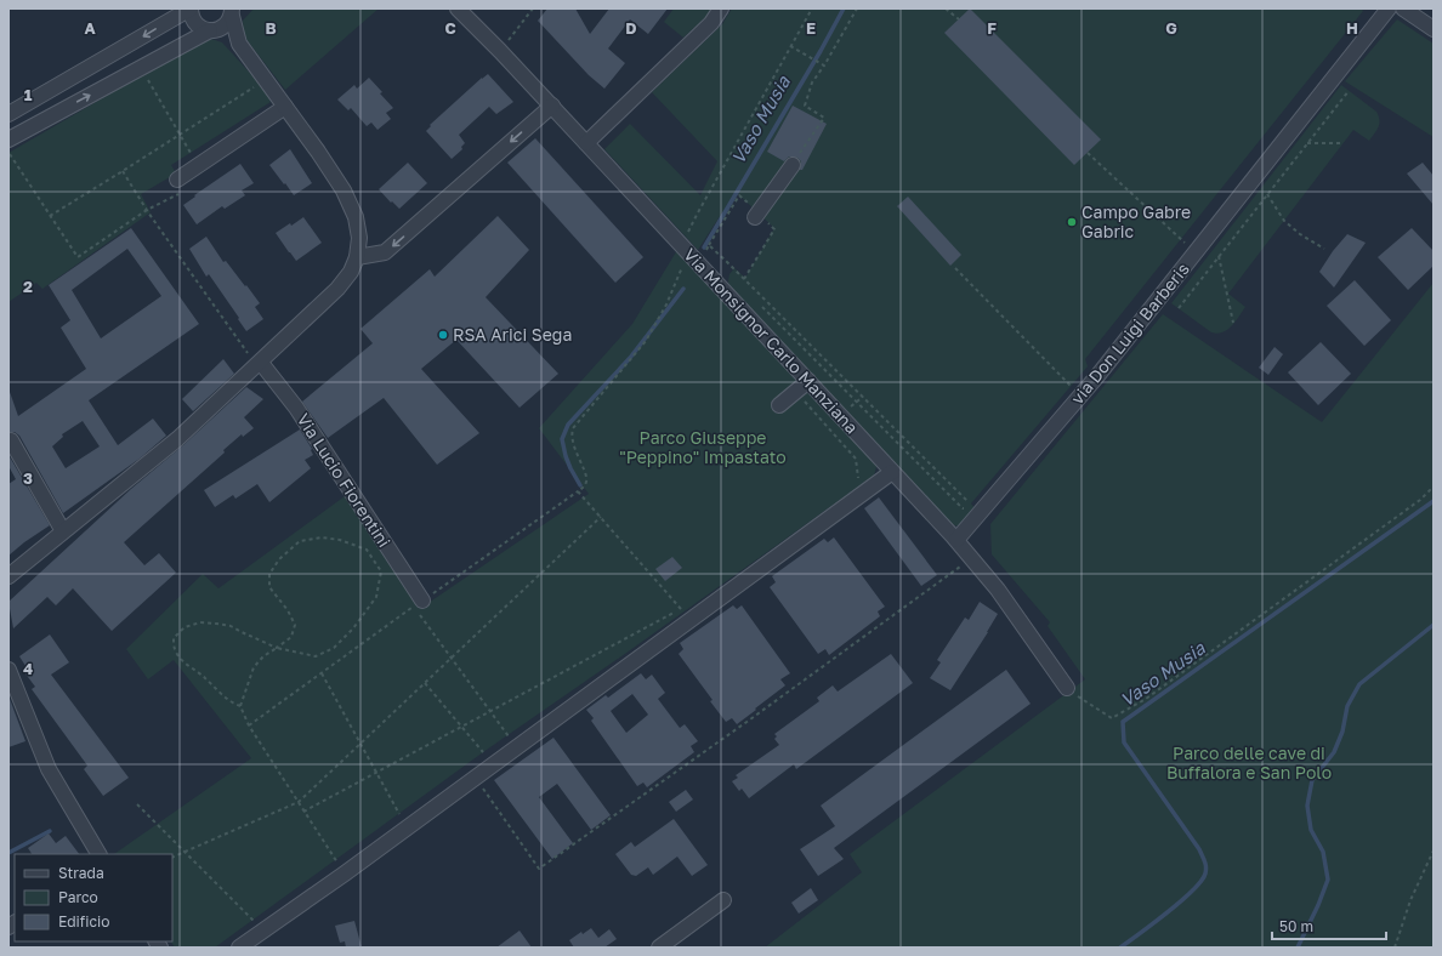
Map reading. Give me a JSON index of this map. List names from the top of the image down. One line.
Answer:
{"streets":{"street":["via Don Luigi Barberis","Via Monsignor Carlo Manziana","Via Lucio Fiorentini"]},"crossings":[["via Don Luigi Barberis","Via Monsignor Carlo Manziana"]],"water":["Vaso Musia"],"parks":["Parco Giuseppe \"Peppino\" Impastato","Parco delle cave di Buffalora e San Polo"],"places":["Campo Gabre Gabric","RSA Arici Sega"],"legend":["Strada","Parco","Edificio"],"scale_bar":"50 m","grid":{"columns":["A","B","C","D","E","F","G","H"],"rows":["1","2","3","4"]}}
